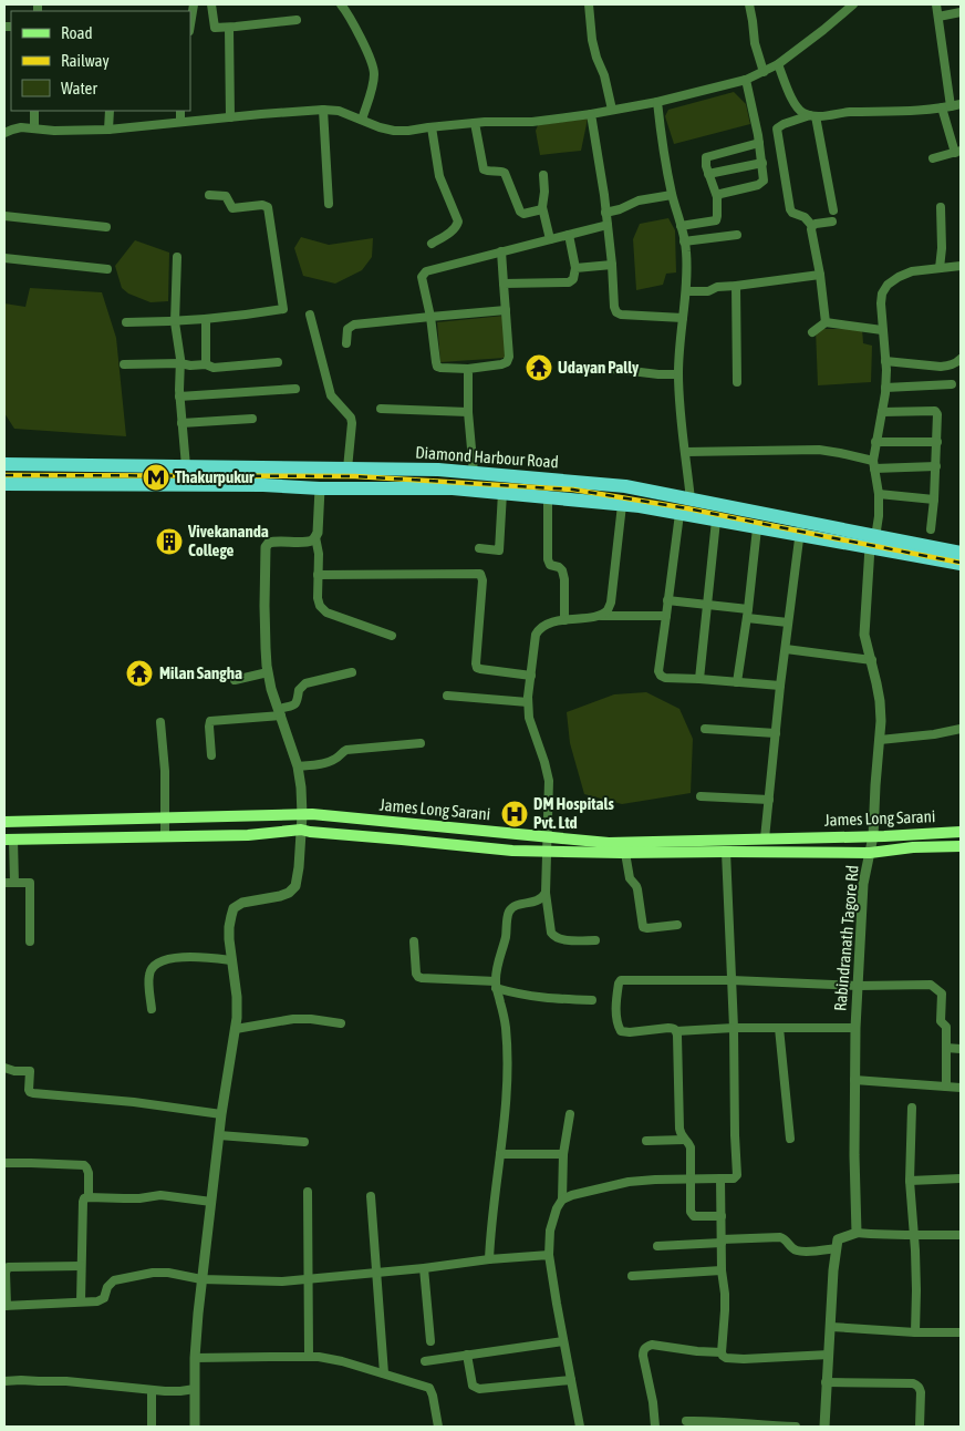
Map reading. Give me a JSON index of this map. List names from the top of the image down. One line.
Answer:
{"streets":{"highway":["Diamond Harbour Road"],"main road":["James Long Sarani"],"street":["Rabindranath Tagore Rd"]},"crossings":[["Diamond Harbour Road","Rabindranath Tagore Rd"],["James Long Sarani","Rabindranath Tagore Rd"]],"places":{"temple":["Udayan Pally","Milan Sangha"],"metro station":["Thakurpukur"],"building":["Vivekananda College"],"hospital":["DM Hospitals Pvt. Ltd"]},"legend":["Road","Railway","Water"]}
